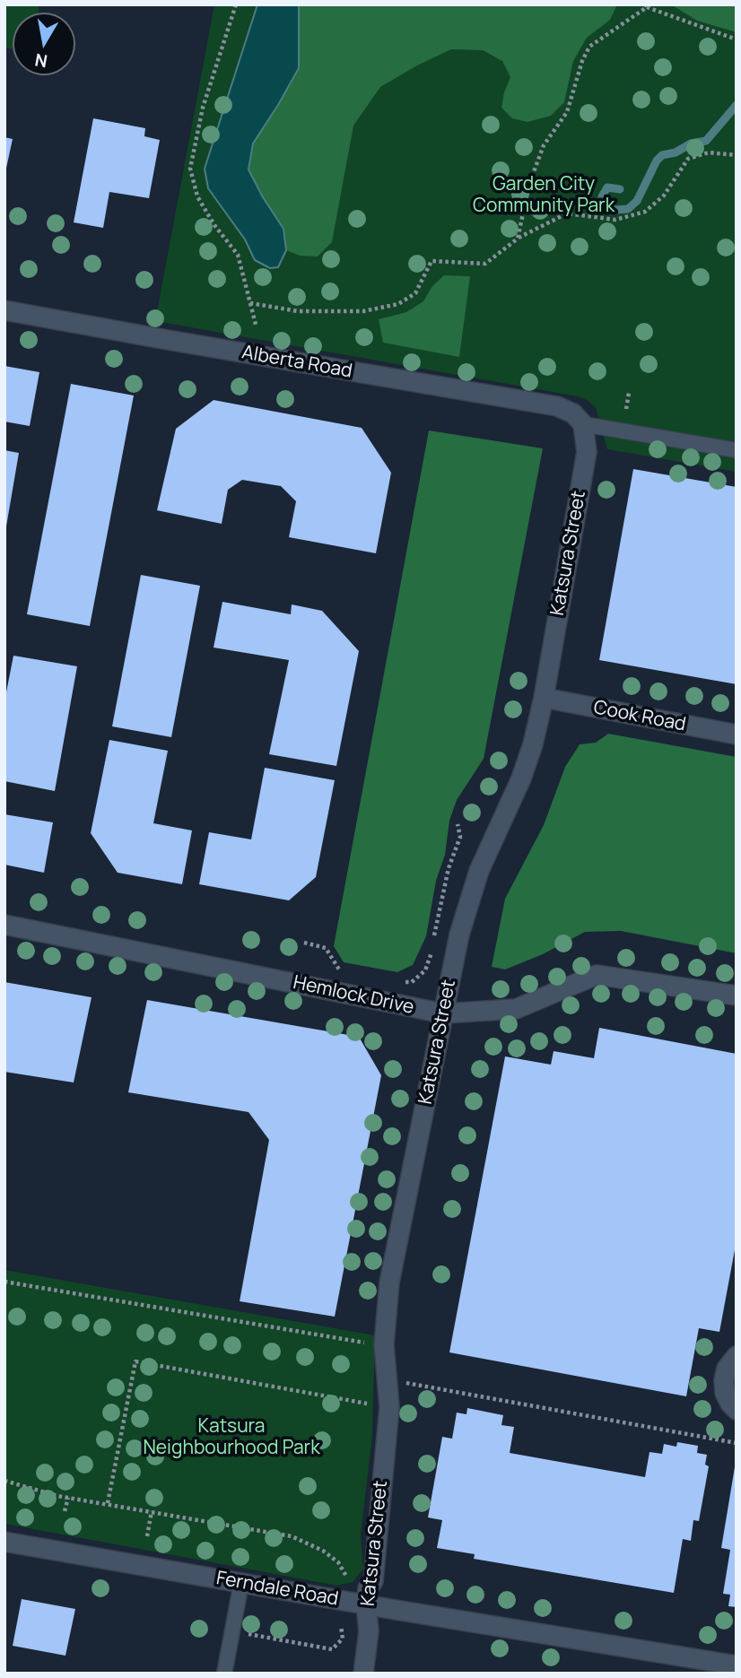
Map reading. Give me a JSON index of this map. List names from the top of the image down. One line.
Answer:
{"streets":{"street":["Alberta Road","Katsura Street","Cook Road","Hemlock Drive","Ferndale Road"]},"crossings":[["Alberta Road","Katsura Street"],["Katsura Street","Cook Road"],["Katsura Street","Hemlock Drive"],["Katsura Street","Ferndale Road"]],"parks":["Garden City Community Park","Katsura Neighbourhood Park"],"north":"bottom"}
